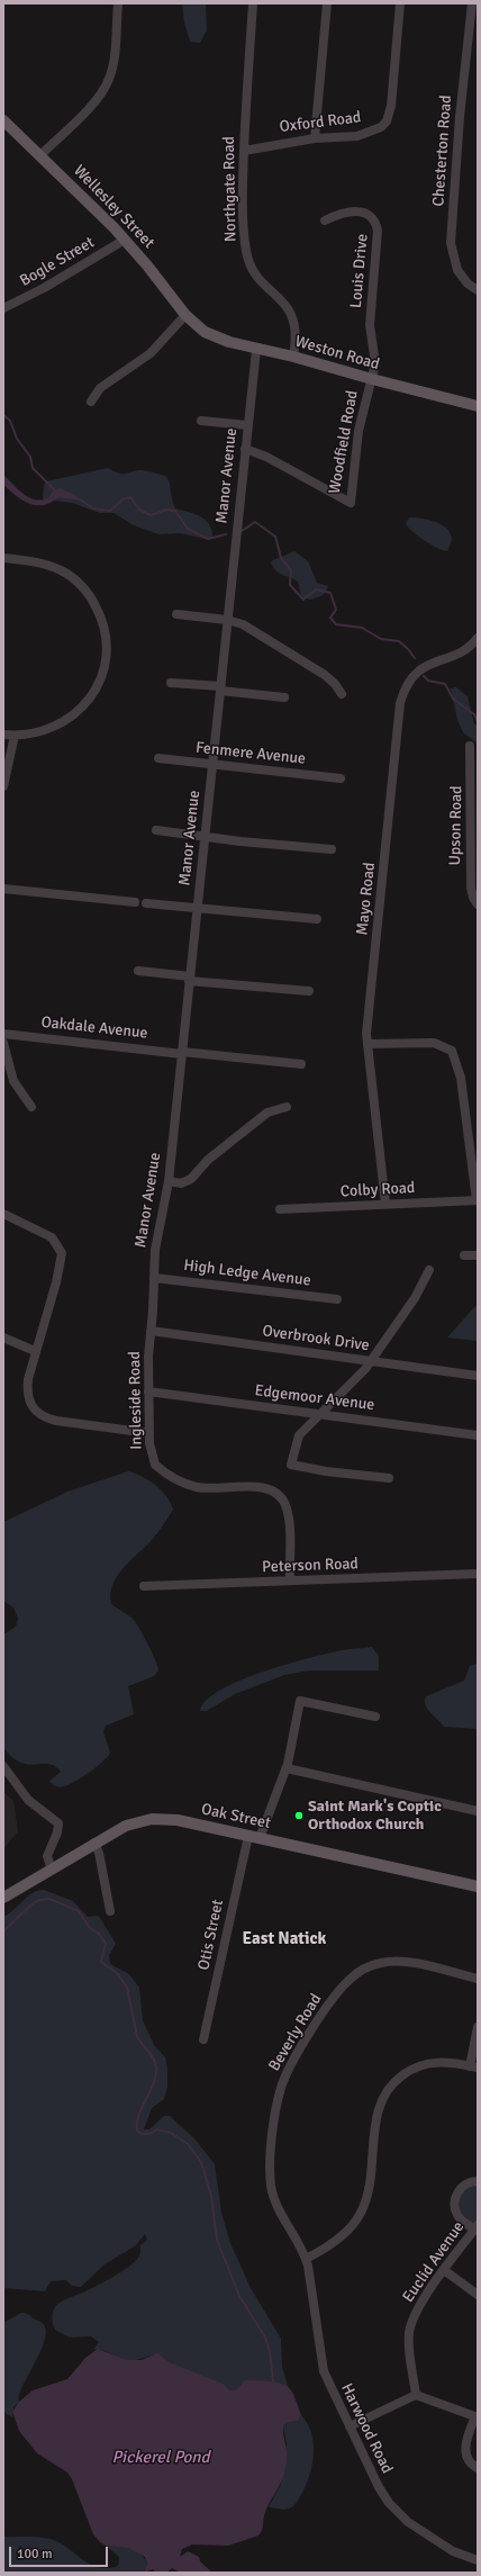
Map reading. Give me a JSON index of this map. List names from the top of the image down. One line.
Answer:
{"streets":{"main road":["Wellesley Street","Weston Road","Oak Street"],"street":["Oxford Road","Chesterton Road","Northgate Road","Bogle Street","Louis Drive","Woodfield Road","Manor Avenue","Fenmere Avenue","Upson Road","Mayo Road","Oakdale Avenue","Colby Road","High Ledge Avenue","Overbrook Drive","Edgemoor Avenue","Ingleside Road","Peterson Road","Otis Street","Beverly Road","Euclid Avenue","Harwood Road"]},"crossings":[["Oxford Road","Northgate Road"],["Northgate Road","Weston Road"],["Wellesley Street","Bogle Street"],["Wellesley Street","Weston Road"],["Louis Drive","Weston Road"],["Louis Drive","Woodfield Road"],["Weston Road","Woodfield Road"],["Weston Road","Manor Avenue"],["Woodfield Road","Manor Avenue"],["Manor Avenue","Fenmere Avenue"],["Manor Avenue","Oakdale Avenue"],["Manor Avenue","High Ledge Avenue"],["Manor Avenue","Overbrook Drive"],["Manor Avenue","Ingleside Road"],["Mayo Road","Colby Road"],["Overbrook Drive","Ingleside Road"],["Edgemoor Avenue","Ingleside Road"],["Ingleside Road","Peterson Road"],["Oak Street","Otis Street"],["Beverly Road","Harwood Road"]],"districts":["East Natick"],"water":["Pickerel Pond"],"places":["Saint Mark's Coptic Orthodox Church"],"scale_bar":"100 m"}
